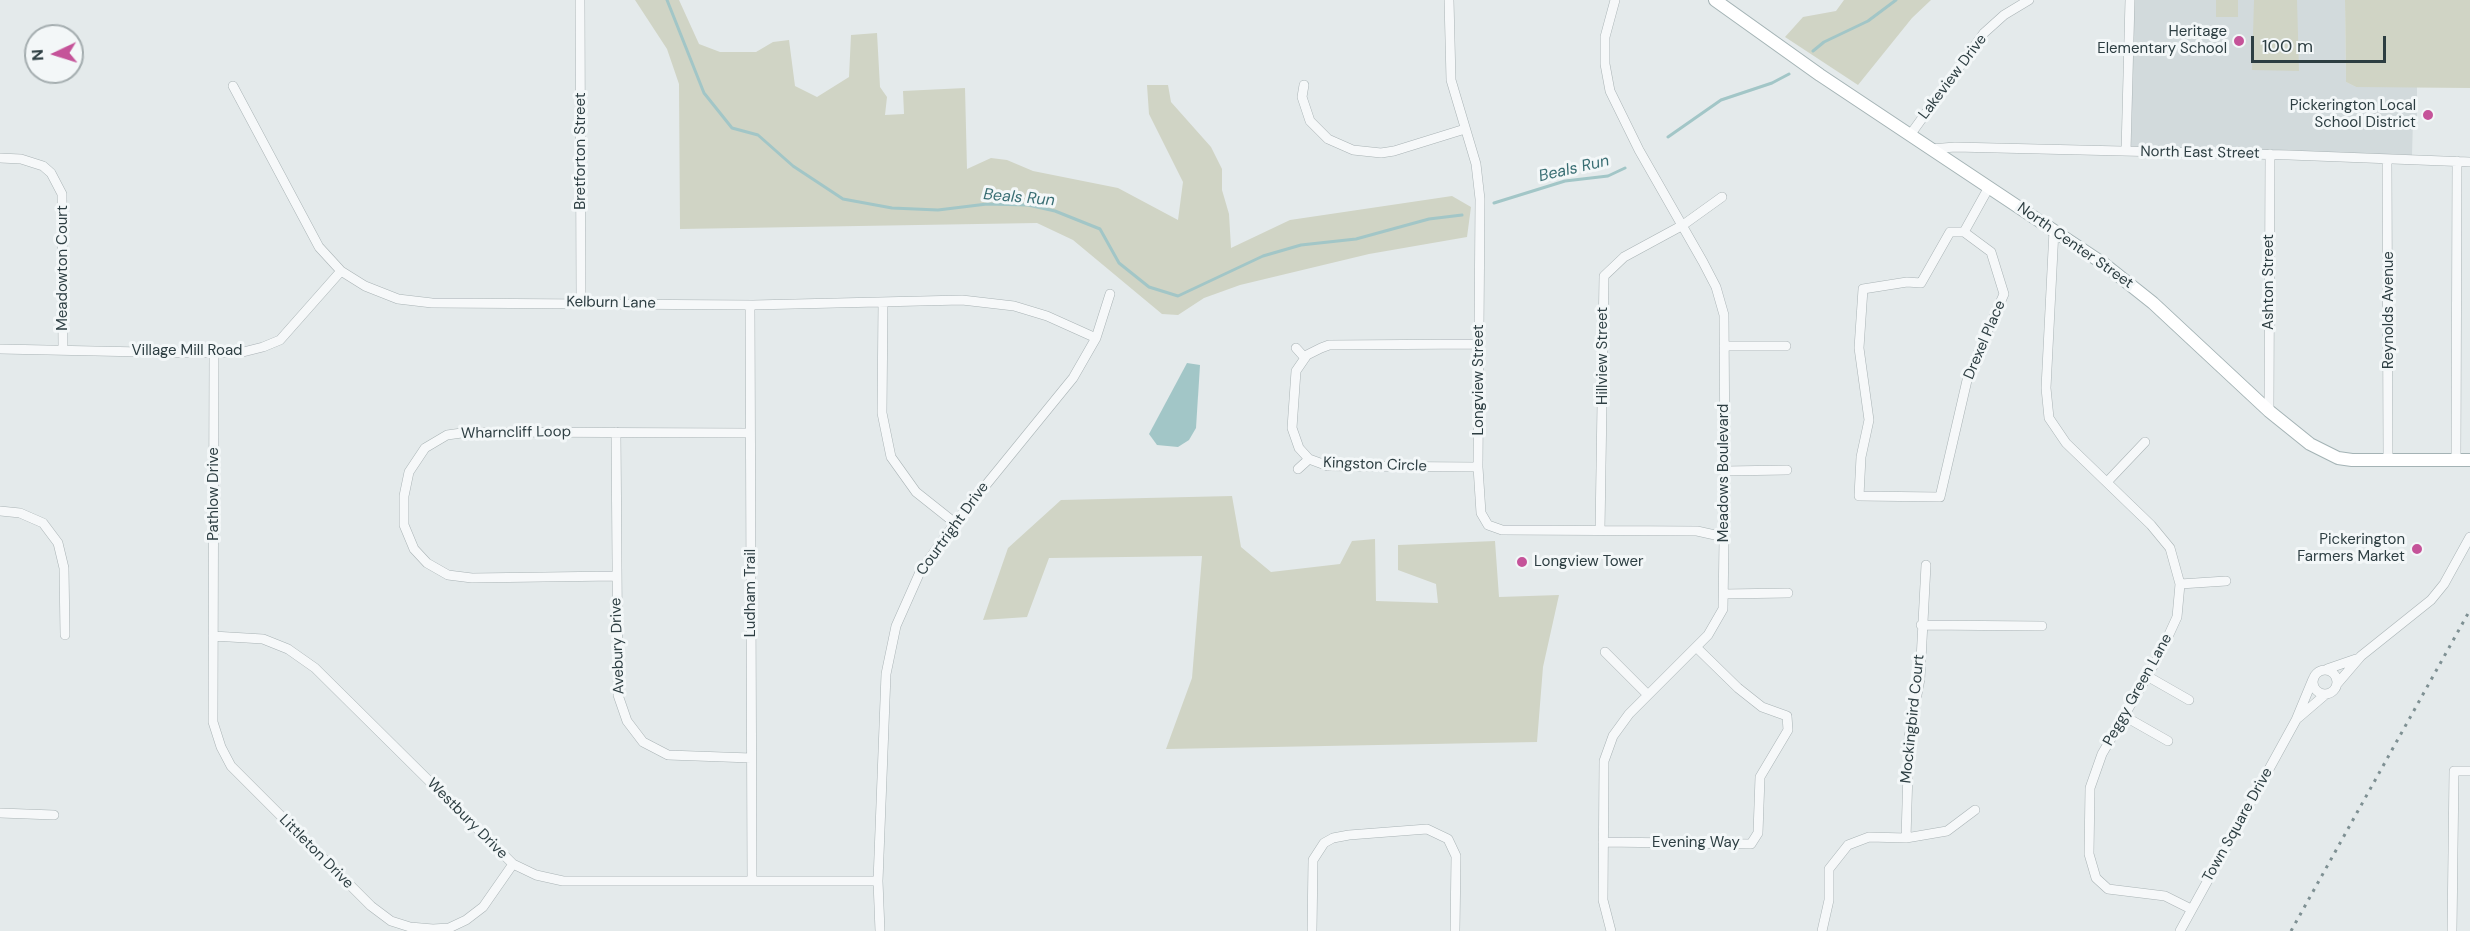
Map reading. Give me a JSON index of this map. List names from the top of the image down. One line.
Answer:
{"streets":{"main road":["North Center Street"],"street":["Lakeview Drive","Bretforton Street","North East Street","Meadowton Court","Ashton Street","Kelburn Lane","Reynolds Avenue","Drexel Place","Village Mill Road","Hillview Street","Longview Street","Wharncliff Loop","Kingston Circle","Meadows Boulevard","Pathlow Drive","Courtright Drive","Ludham Trail","Avebury Drive","Peggy Green Lane","Mockingbird Court","Westbury Drive","Town Square Drive","Evening Way","Littleton Drive"]},"crossings":[["Lakeview Drive","North Center Street"],["Bretforton Street","Kelburn Lane"],["North East Street","North Center Street"],["North East Street","Ashton Street"],["North East Street","Reynolds Avenue"],["North Center Street","Ashton Street"],["North Center Street","Reynolds Avenue"],["North Center Street","Peggy Green Lane"],["Meadowton Court","Village Mill Road"],["Kelburn Lane","Village Mill Road"],["Kelburn Lane","Courtright Drive"],["Kelburn Lane","Ludham Trail"],["Village Mill Road","Pathlow Drive"],["Hillview Street","Longview Street"],["Hillview Street","Meadows Boulevard"],["Longview Street","Kingston Circle"],["Longview Street","Meadows Boulevard"],["Wharncliff Loop","Ludham Trail"],["Wharncliff Loop","Avebury Drive"],["Meadows Boulevard","Evening Way"],["Pathlow Drive","Westbury Drive"],["Pathlow Drive","Littleton Drive"],["Courtright Drive","Westbury Drive"],["Ludham Trail","Avebury Drive"],["Ludham Trail","Westbury Drive"],["Peggy Green Lane","Town Square Drive"],["Westbury Drive","Littleton Drive"]],"water":["Beals Run"],"places":["Heritage Elementary School","Pickerington Local School District","Pickerington Farmers Market","Longview Tower"],"scale_bar":"100 m","north":"left"}
